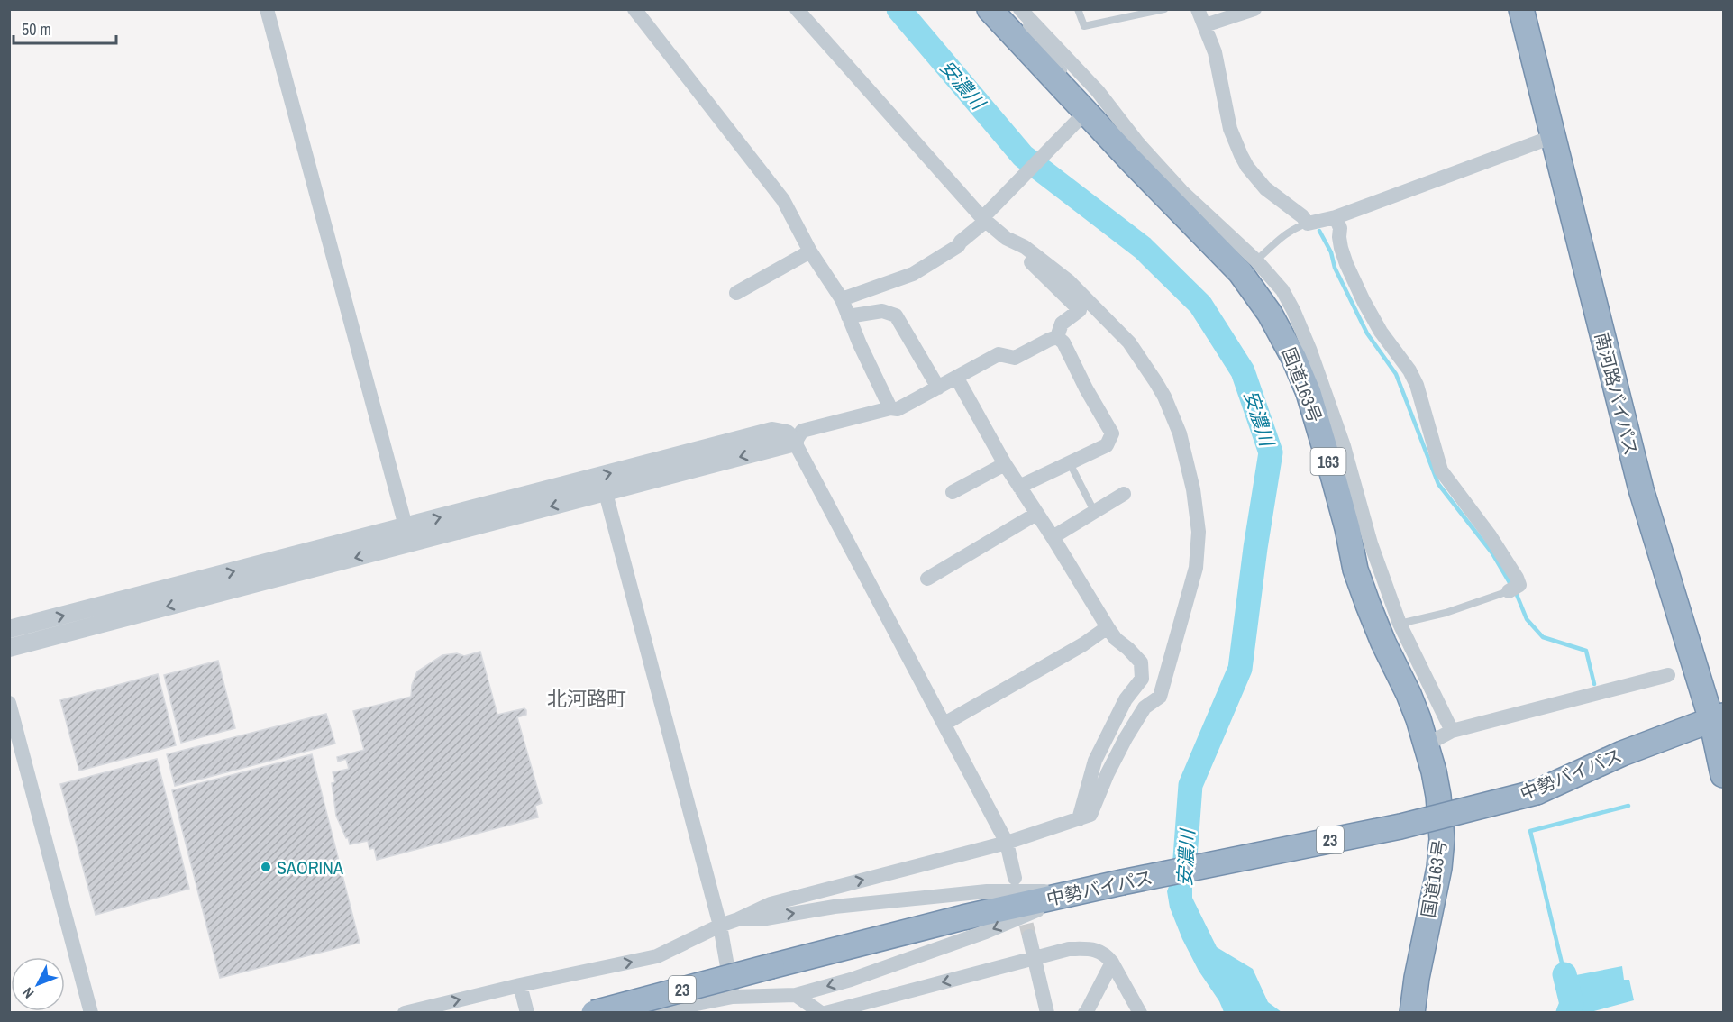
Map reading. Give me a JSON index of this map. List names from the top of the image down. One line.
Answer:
{"streets":{"highway":["国道163号","南河路バイパス","163","中勢バイパス","23"]},"crossings":[["南河路バイパス","中勢バイパス"]],"districts":["北河路町"],"water":["安濃川"],"places":["SAORINA"],"scale_bar":"50 m","north":"bottom left"}
